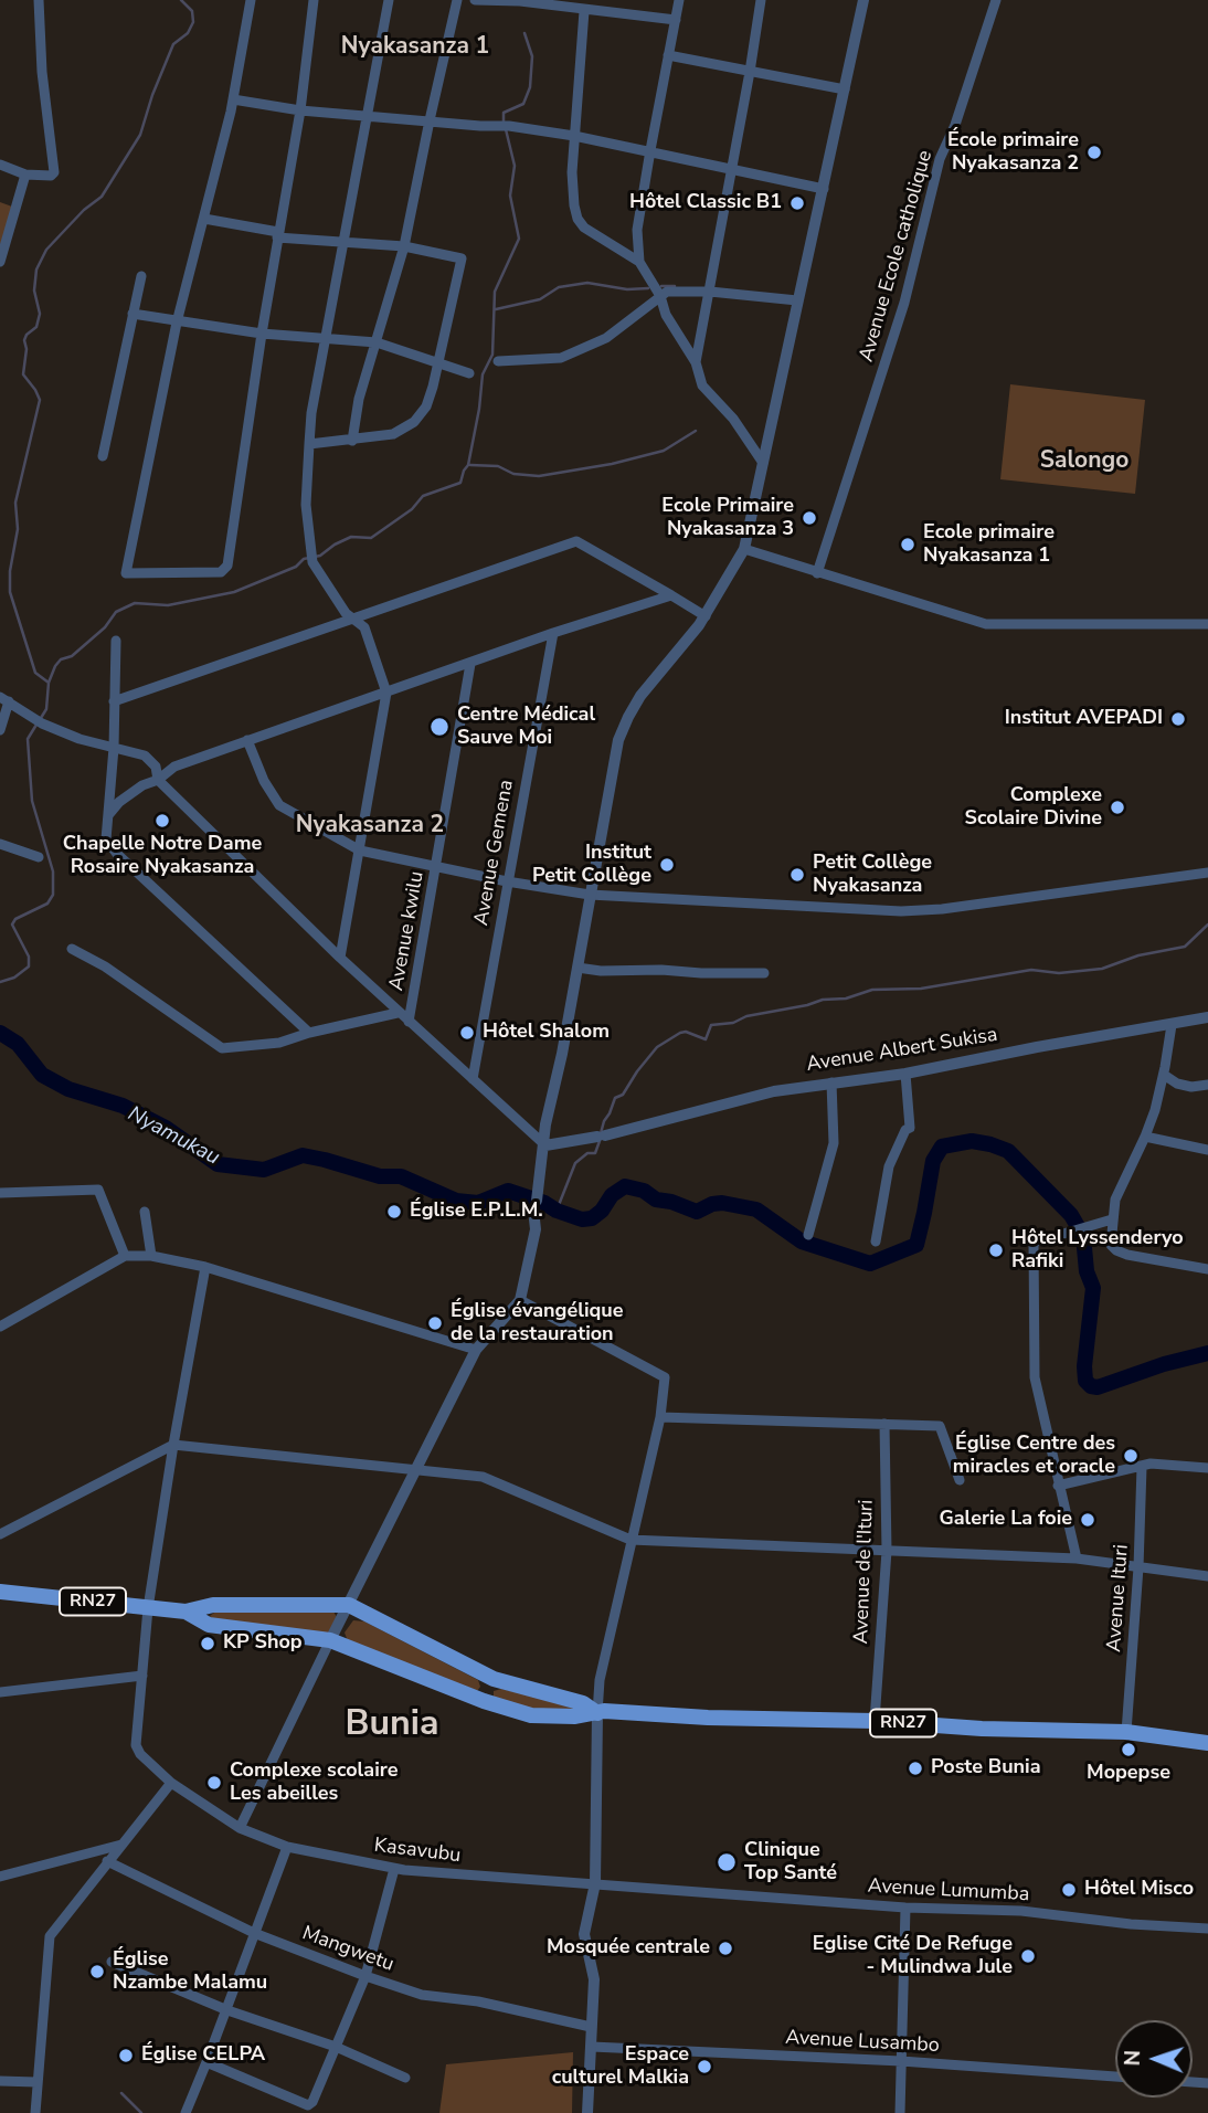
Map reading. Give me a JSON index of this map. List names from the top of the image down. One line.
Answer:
{"streets":{"main road":["RN27"],"street":["Avenue Ecole catholique","Avenue Gemena","Avenue kwilu","Avenue Albert Sukisa","Avenue de l'Ituri","Avenue Ituri","Kasavubu","Avenue Lumumba","Mangwetu","Avenue Lusambo"]},"crossings":[["Avenue de l'Ituri","RN27"],["Avenue Ituri","RN27"],["RN27","Kasavubu"],["Kasavubu","Avenue Lumumba"]],"districts":["Nyakasanza 1","Salongo","Nyakasanza 2","Bunia"],"water":["Nyamukau"],"places":["École primaire Nyakasanza 2","Hôtel Classic B1","Ecole Primaire Nyakasanza 3","Ecole primaire Nyakasanza 1","Institut AVEPADI","Centre Médical Sauve Moi","Complexe Scolaire Divine","Chapelle Notre Dame Rosaire Nyakasanza","Institut Petit Collège","Petit Collège Nyakasanza","Hôtel Shalom","Église E.P.L.M.","Hôtel Lyssenderyo Rafiki","Église évangélique de la restauration","Église Centre des miracles et oracle","Galerie La foie","KP Shop","Mopepse","Poste Bunia","Complexe scolaire Les abeilles","Clinique Top Santé","Hôtel Misco","Mosquée centrale","Eglise Cité De Refuge - Mulindwa Jule","Église Nzambe Malamu","Église CELPA","Espace culturel Malkia"],"north":"left"}
